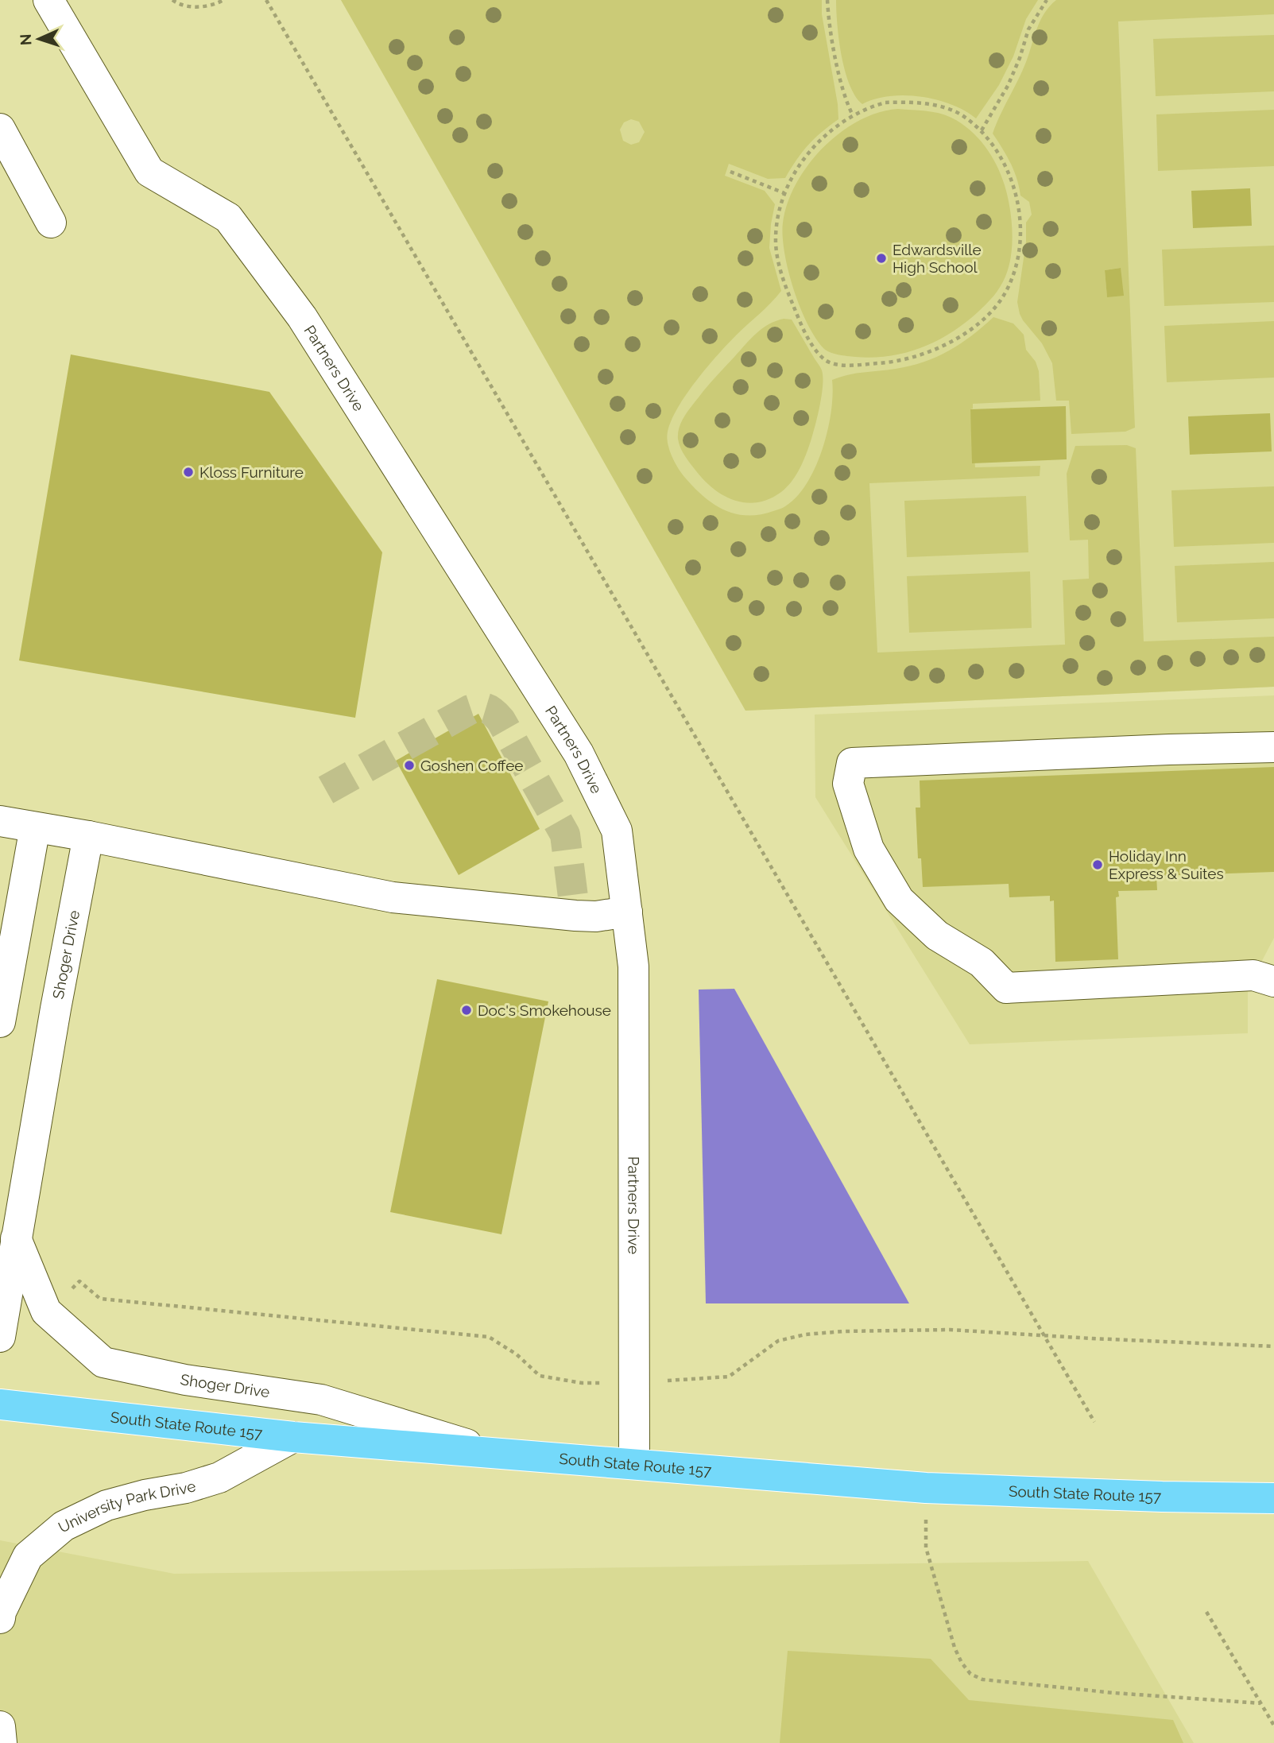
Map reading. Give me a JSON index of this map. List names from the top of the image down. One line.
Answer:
{"streets":{"main road":["South State Route 157"],"street":["Partners Drive","Shoger Drive","University Park Drive"]},"crossings":[["Partners Drive","South State Route 157"],["Shoger Drive","South State Route 157"],["South State Route 157","University Park Drive"]],"places":["Edwardsville High School","Kloss Furniture","Goshen Coffee","Holiday Inn Express & Suites","Doc's Smokehouse"],"north":"left"}
